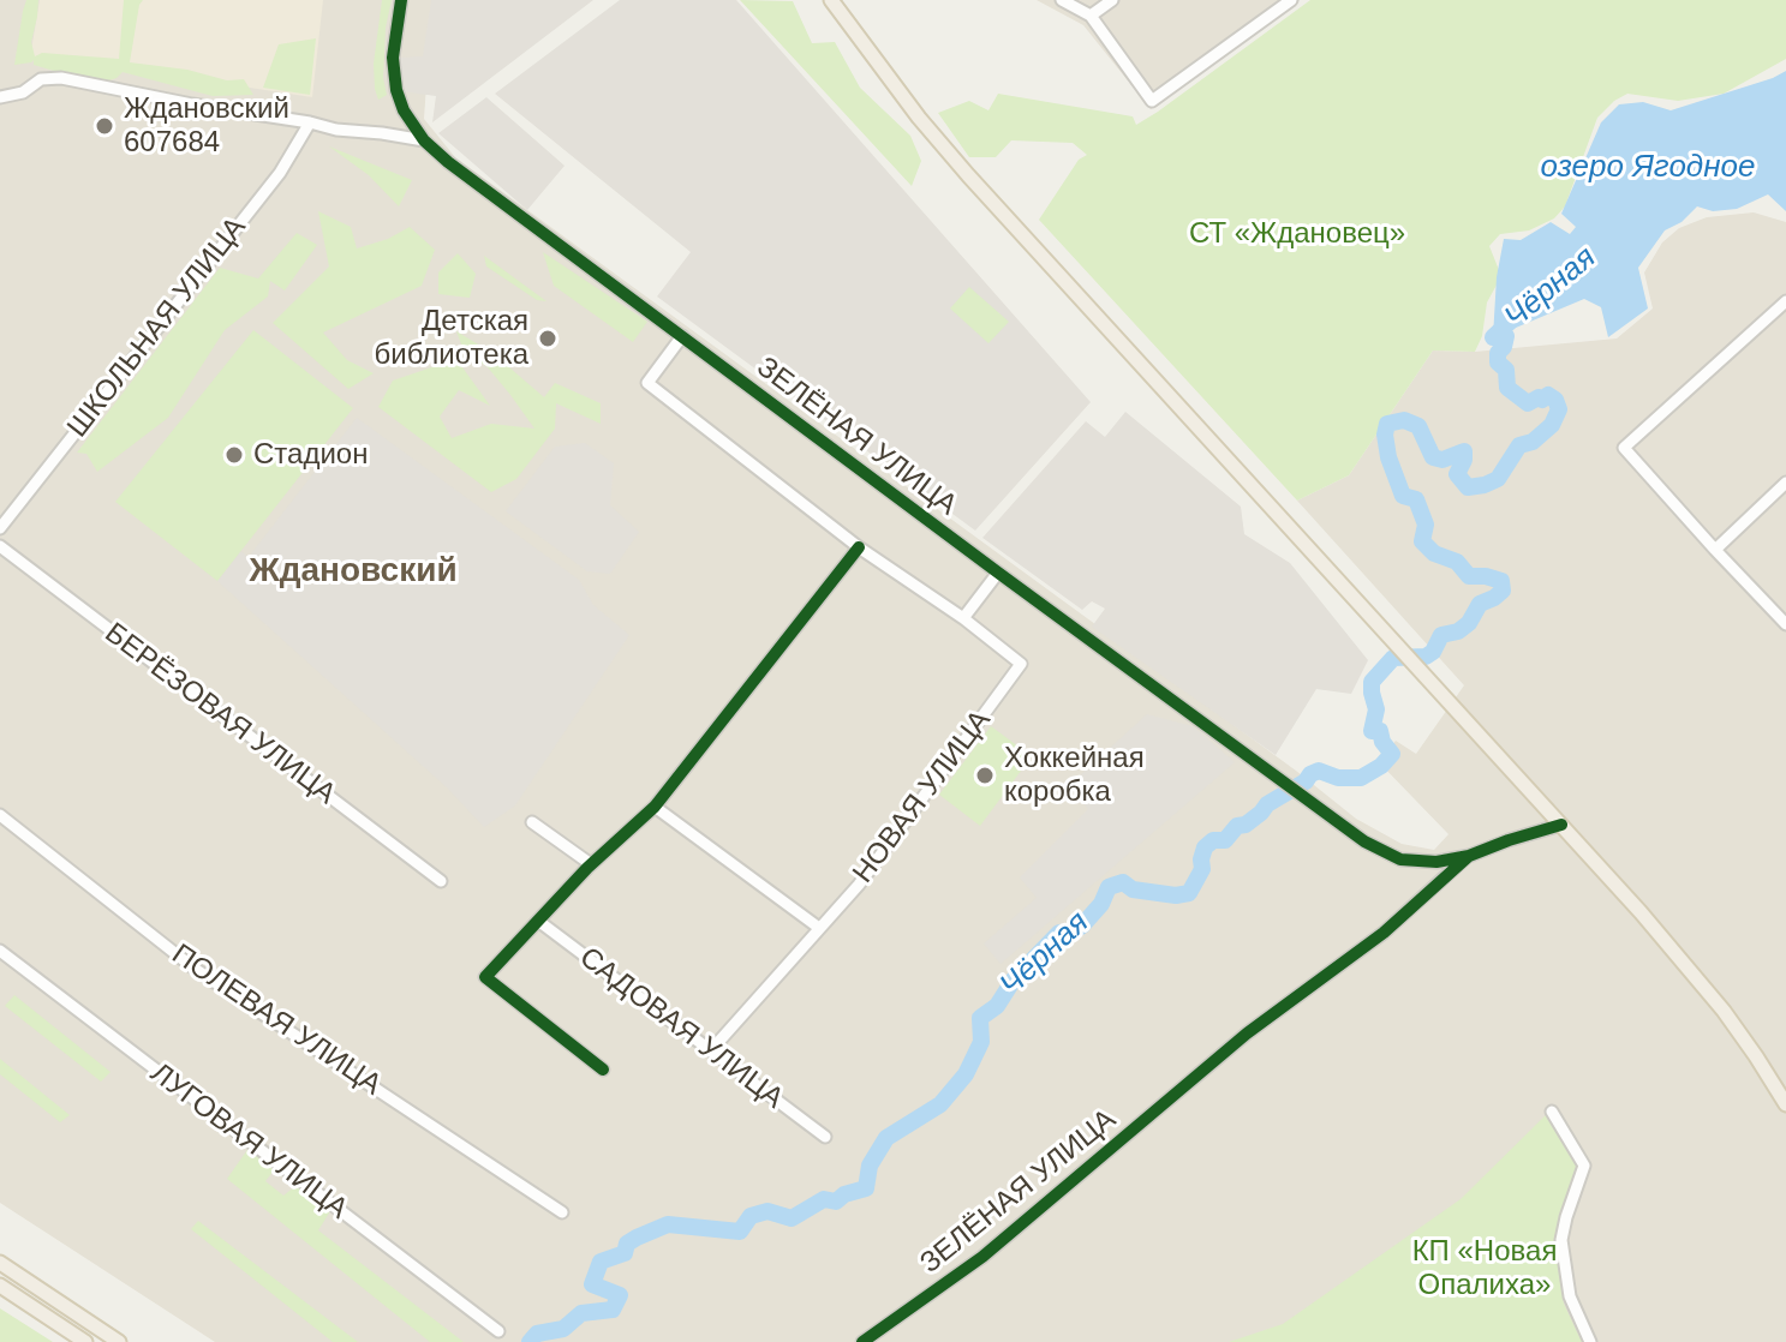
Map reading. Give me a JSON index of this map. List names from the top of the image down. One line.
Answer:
{"streets":{"street":["ШКОЛЬНАЯ УЛИЦА","ЗЕЛЁНАЯ УЛИЦА","БЕРЁЗОВАЯ УЛИЦА","НОВАЯ УЛИЦА","ПОЛЕВАЯ УЛИЦА","САДОВАЯ УЛИЦА","ЛУГОВАЯ УЛИЦА"]},"crossings":[["НОВАЯ УЛИЦА","САДОВАЯ УЛИЦА"]],"districts":["Ждановский"],"water":["озеро Ягодное","Чёрная"],"parks":["СТ «Ждановец»","КП «Новая Опалиха»"],"places":["Ждановский 607684","Детская библиотека","Стадион","Хоккейная коробка"]}
